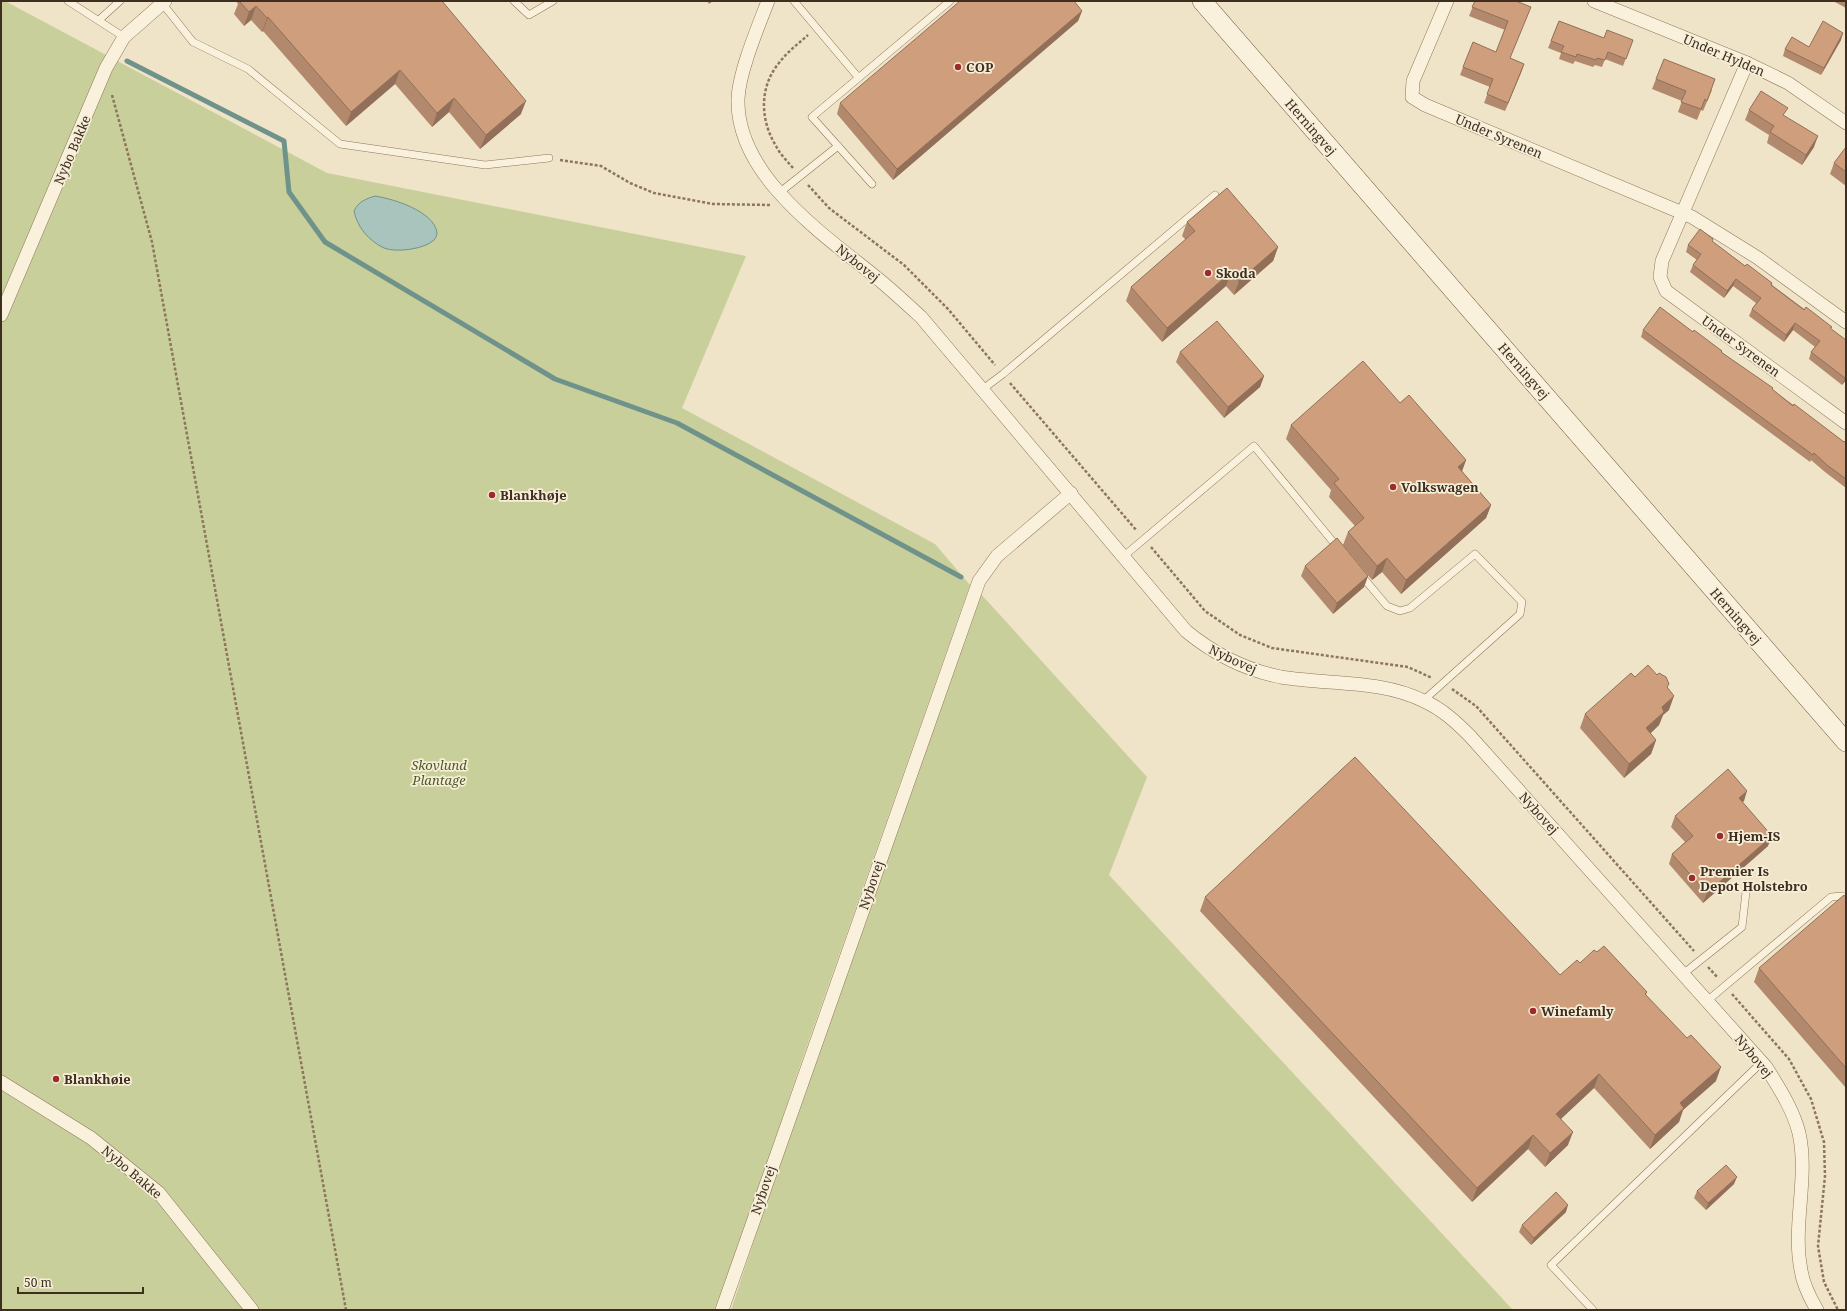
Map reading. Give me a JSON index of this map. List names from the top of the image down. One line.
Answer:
{"streets":{"main road":["Herningvej"],"street":["Under Hylden","Under Syrenen","Nybo Bakke","Nybovej"]},"crossings":[["Under Hylden","Under Syrenen"]],"parks":["Skovlund Plantage"],"places":["COP","Skoda","Volkswagen","Blankhøje","Hjem-IS","Premier Is Depot Holstebro","Winefamly","Blankhøie"],"scale_bar":"50 m"}
